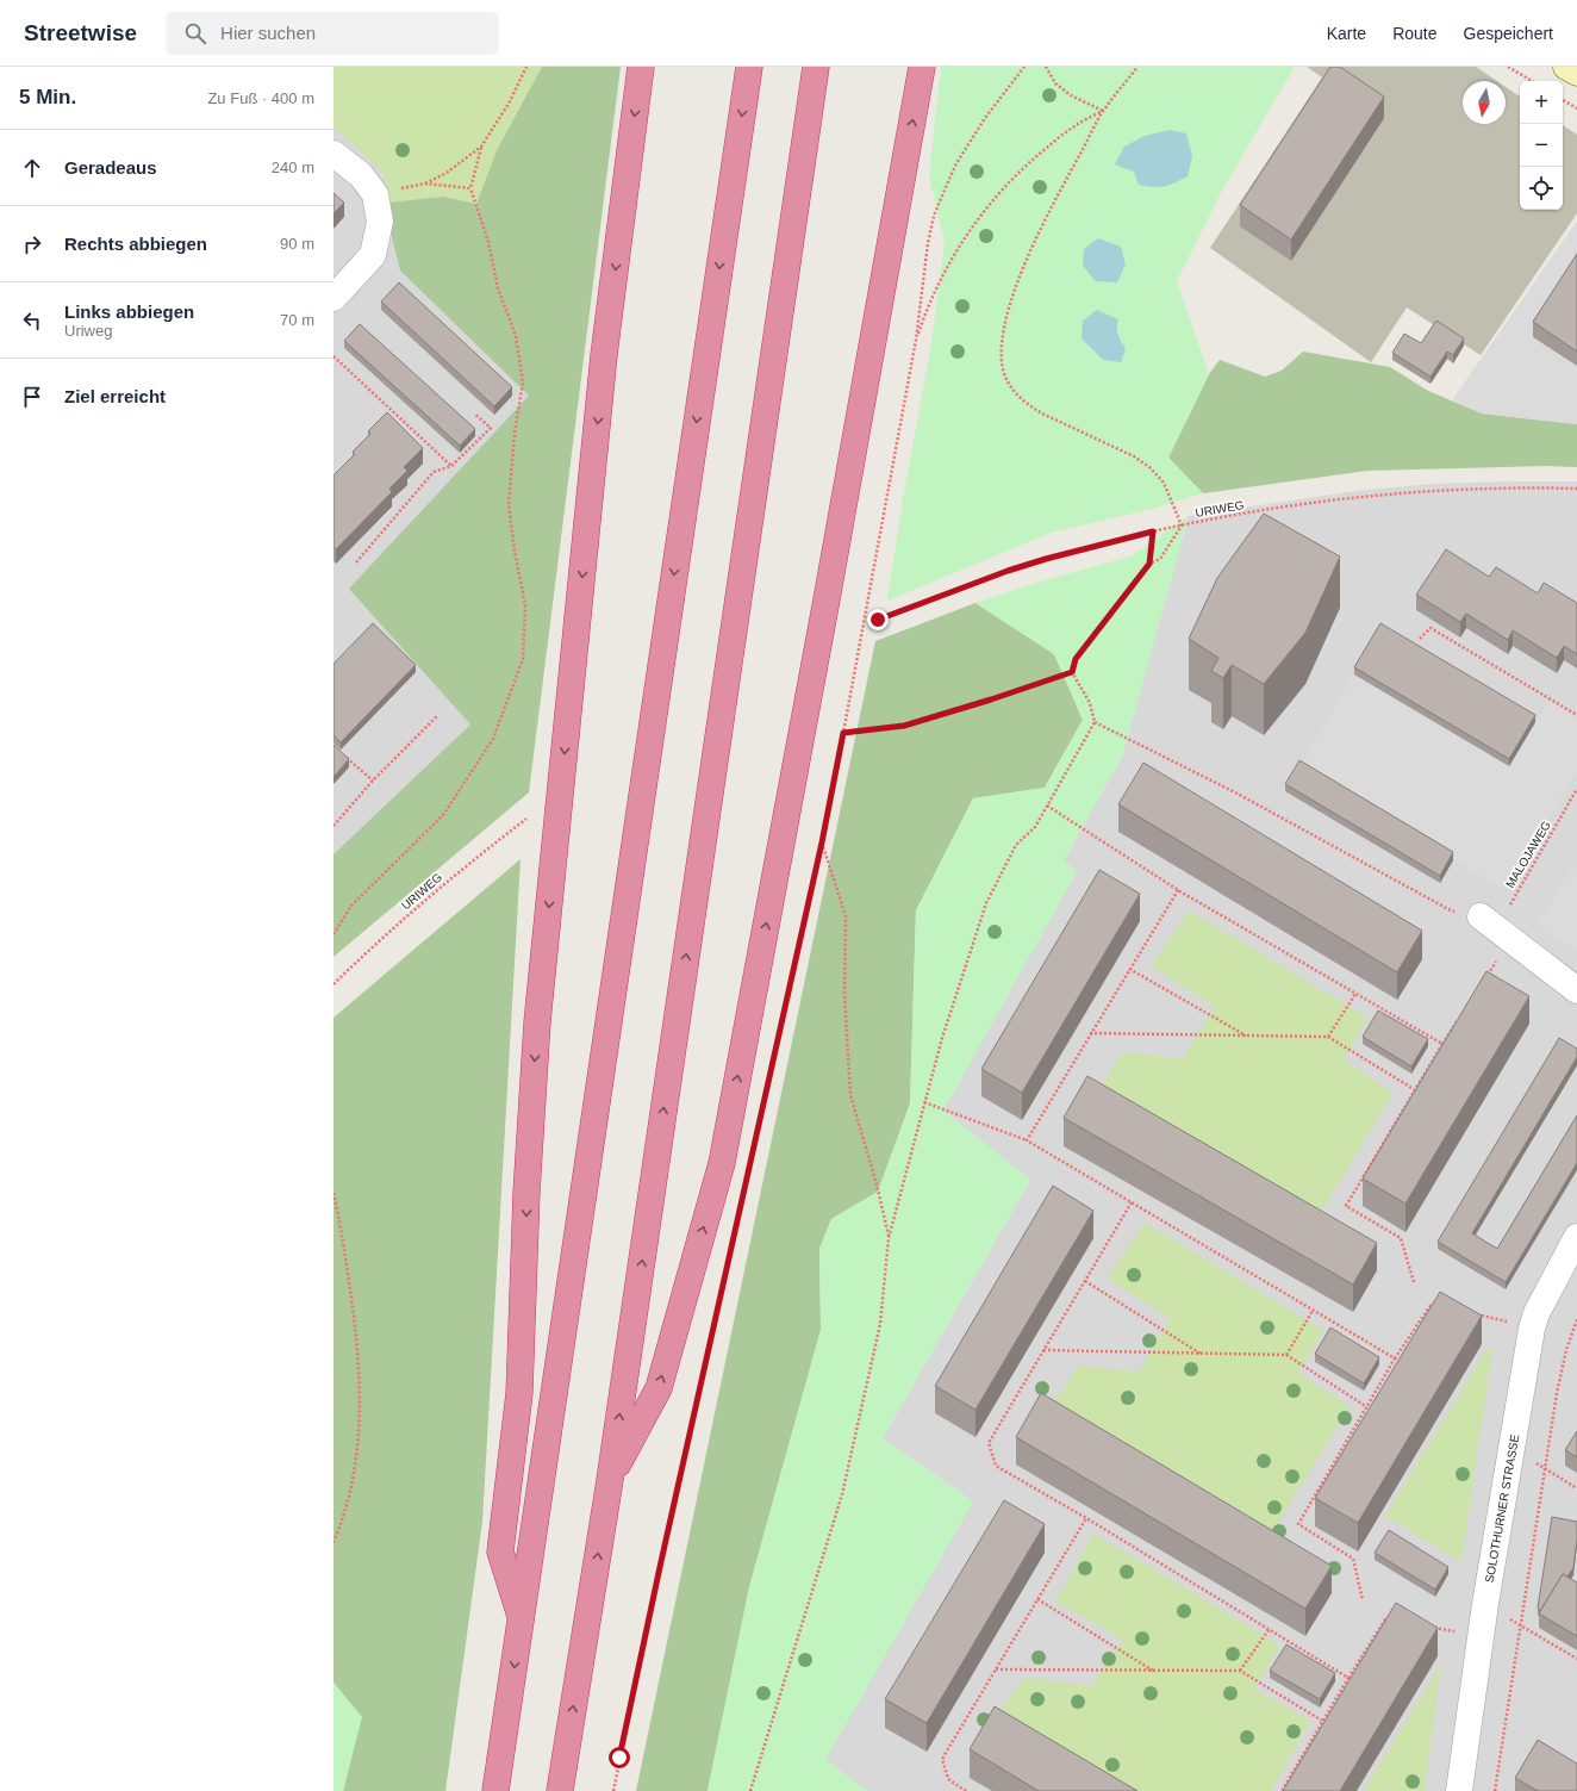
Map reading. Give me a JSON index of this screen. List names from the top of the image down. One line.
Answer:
{"streets":{"street":["SOLOTHURNER STRASSE"],"path":["URIWEG","MALOJAWEG"]},"north":"bottom","page":{"header":"Streetwise","search":"Hier suchen","nav":["Karte","Route","Gespeichert"],"heading":["5 Min.","Zu Fuß · 400 m"],"map_buttons":["+","−"],"list":[["Geradeaus","240 m"],["Rechts abbiegen","90 m"],["Links abbiegen","Uriweg","70 m"],"Ziel erreicht"]}}
